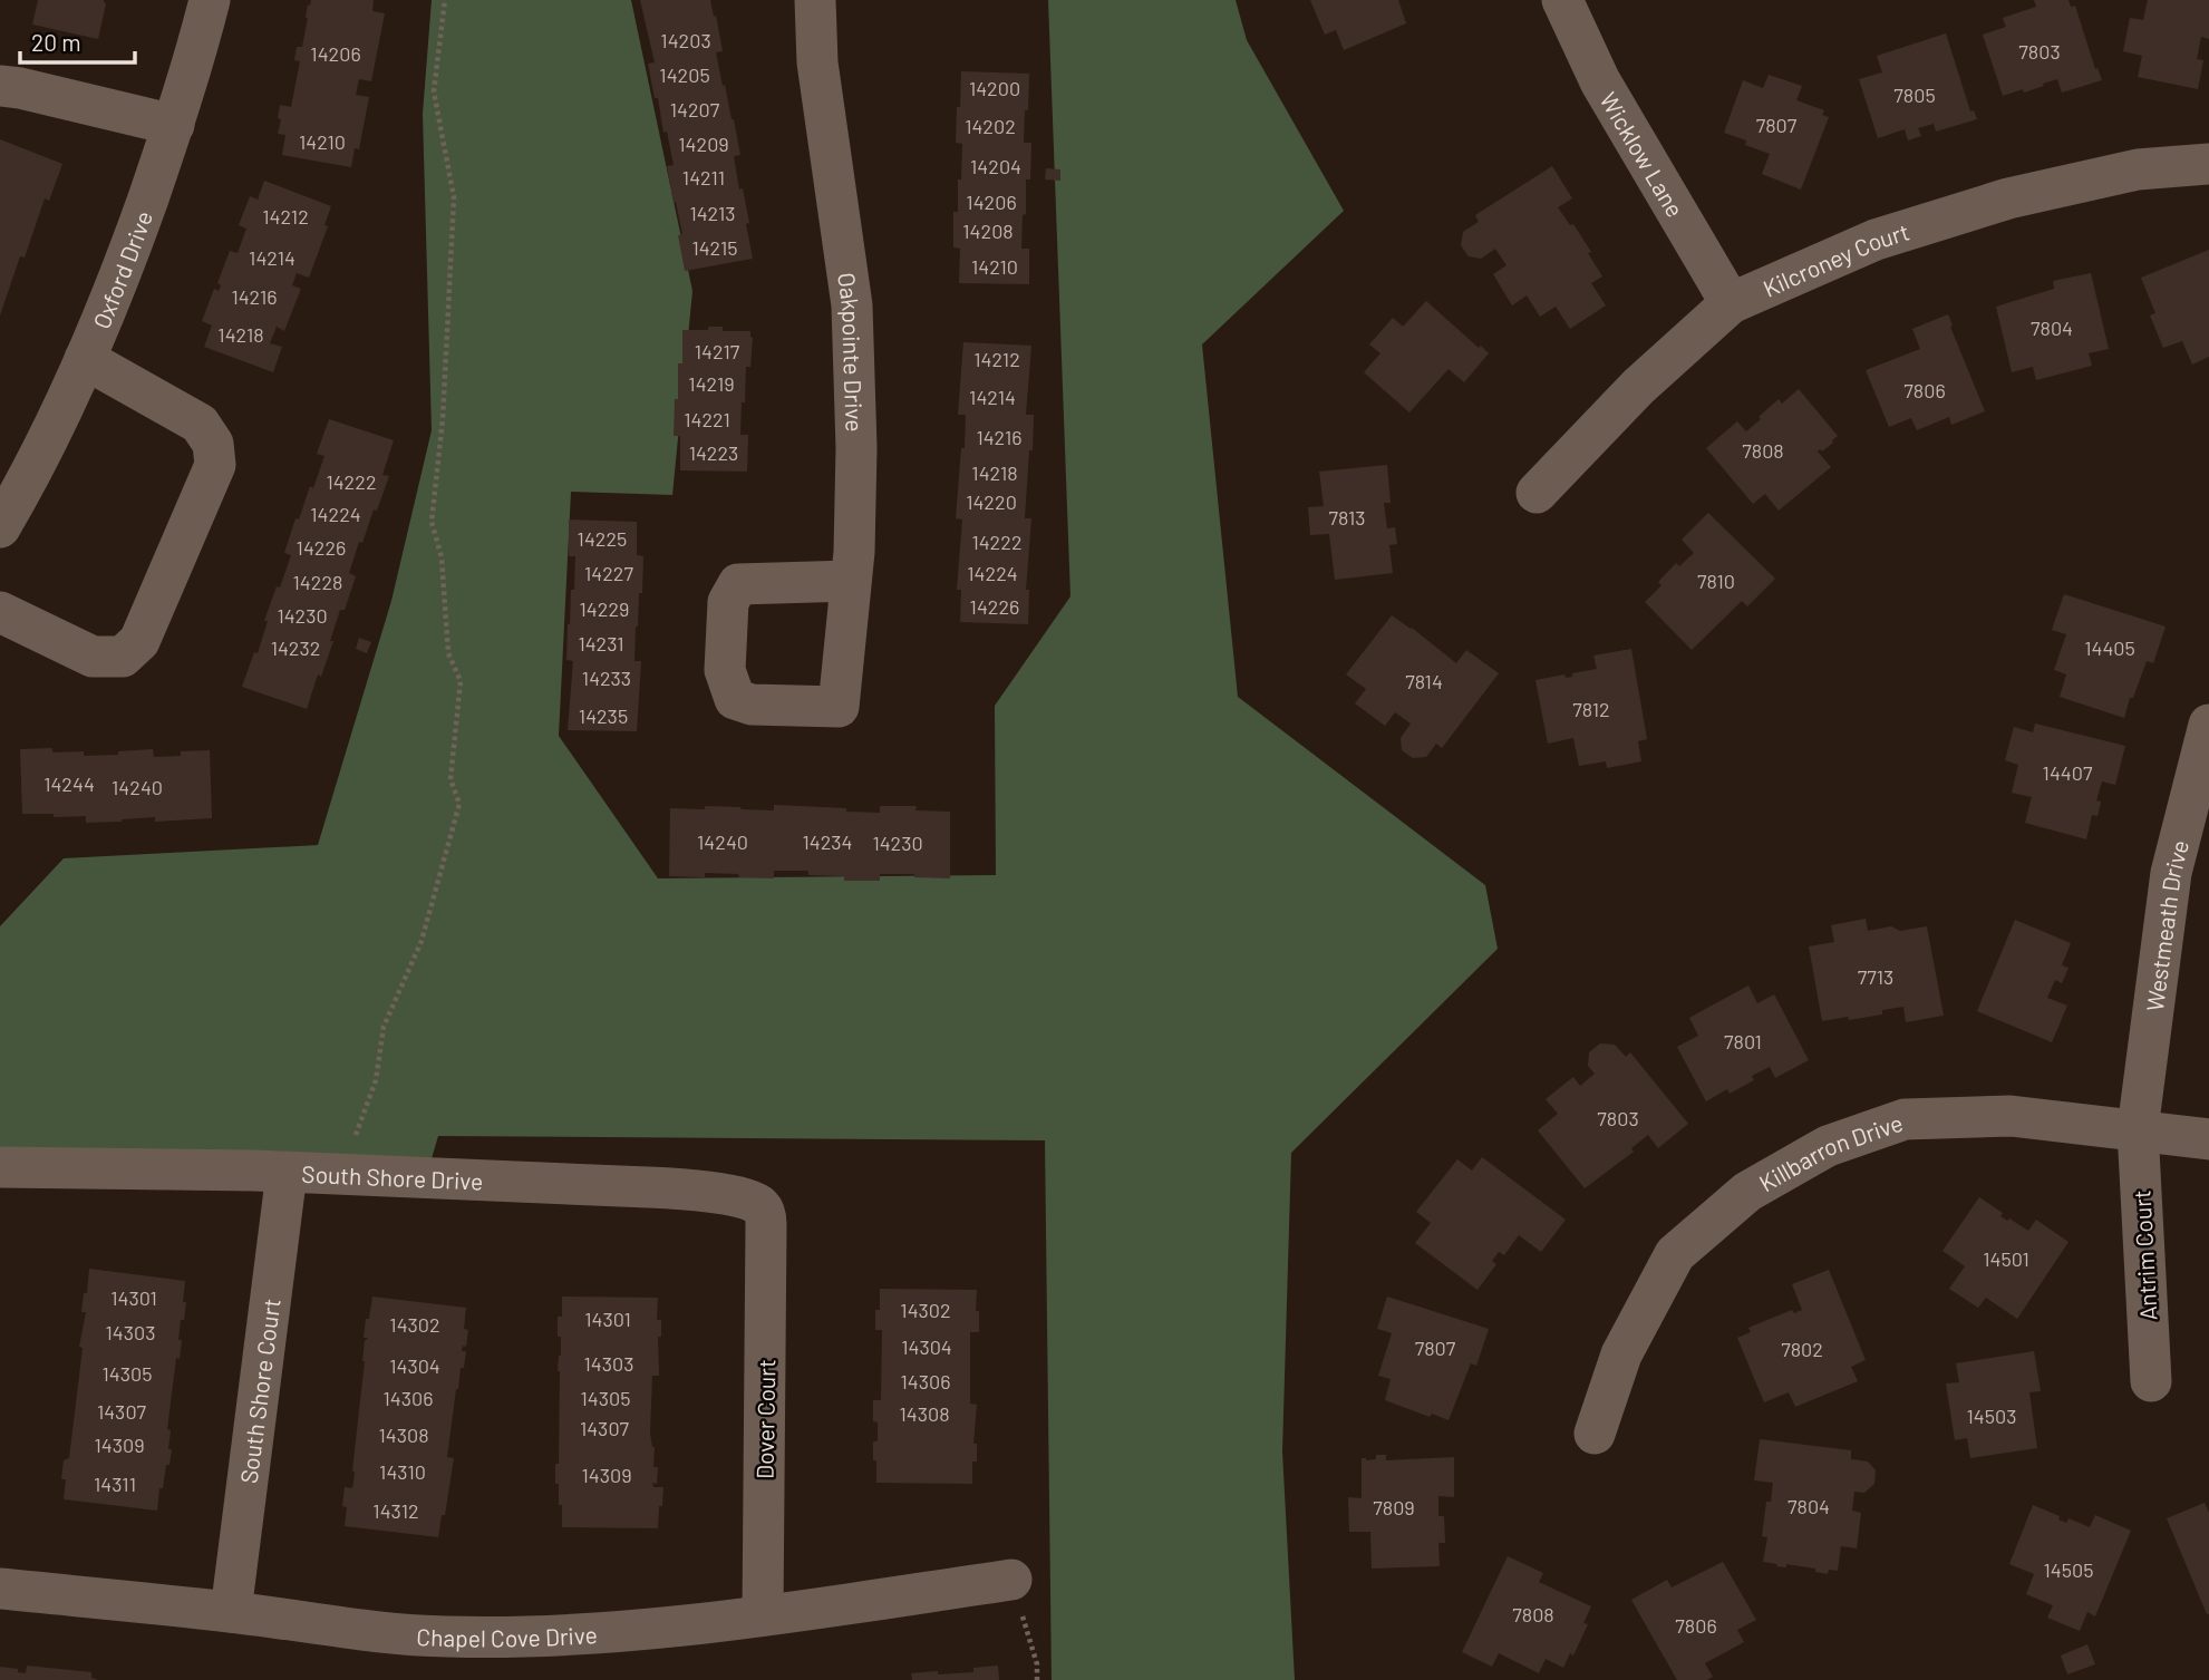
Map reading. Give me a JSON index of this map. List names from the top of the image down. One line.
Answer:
{"streets":{"street":["Wicklow Lane","Kilcroney Court","Oxford Drive","Oakpointe Drive","Westmeath Drive","Killbarron Drive","South Shore Drive","Antrim Court","South Shore Court","Dover Court","Chapel Cove Drive"]},"crossings":[["Wicklow Lane","Kilcroney Court"],["Westmeath Drive","Killbarron Drive"],["Westmeath Drive","Antrim Court"],["Killbarron Drive","Antrim Court"],["South Shore Drive","South Shore Court"],["South Shore Drive","Dover Court"],["South Shore Court","Chapel Cove Drive"],["Dover Court","Chapel Cove Drive"]],"house_numbers":["14203","7803","14206","14205","14200","7805","14207","7807","14202","14210","14209","14204","14211","14206","14213","14212","14208","14215","14214","14210","14216","7804","14218","14217","14212","14219","7806","14214","14221","14216","7808","14223","14218","14222","14220","14224","7813","14225","14222","14226","14227","14224","7810","14228","14226","14229","14230","14231","14232","14405","14233","7814","7812","14235","14407","14244","14240","14240","14234","14230","7713","7801","7803","14501","14301","14302","14301","14302","14303","14304","7807","7802","14303","14304","14305","14306","14306","14305","14307","14308","14503","14307","14308","14309","14310","14309","14311","7804","7809","14312","14505","7808","7806"],"scale_bar":"20 m"}
